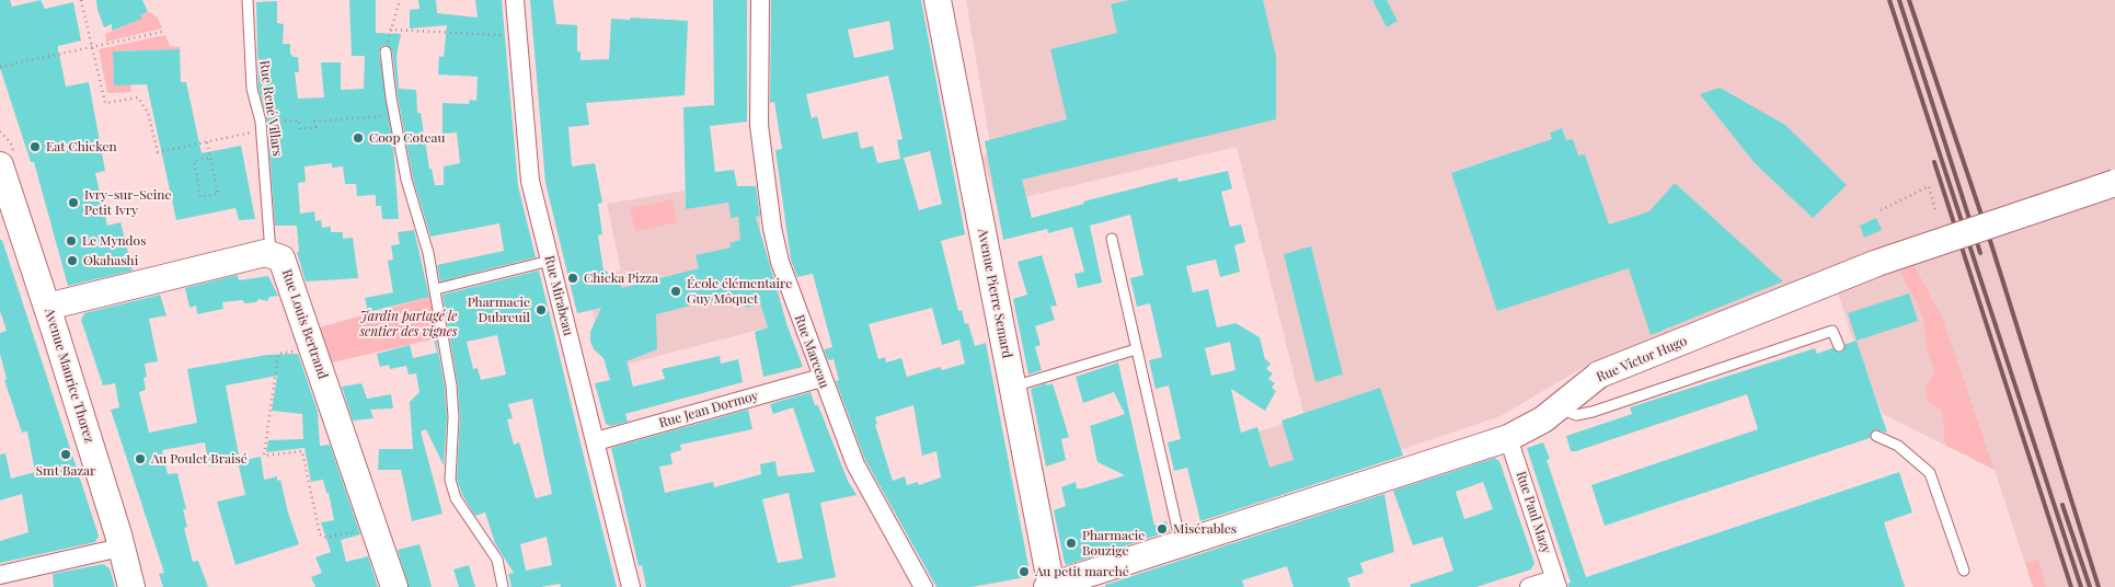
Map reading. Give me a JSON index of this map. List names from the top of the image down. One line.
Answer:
{"streets":{"main road":["Avenue Pierre Semard","Rue Louis Bertrand","Rue Victor Hugo","Avenue Maurice Thorez"],"street":["Rue Mirabeau","Rue Marceau","Rue Jean Dormoy","Rue Paul Mazy"],"lane":["Rue René Villars"]},"crossings":[["Rue René Villars","Rue Louis Bertrand"],["Avenue Pierre Semard","Rue Victor Hugo"],["Rue Mirabeau","Rue Jean Dormoy"],["Rue Louis Bertrand","Avenue Maurice Thorez"],["Rue Marceau","Rue Jean Dormoy"],["Rue Victor Hugo","Rue Paul Mazy"]],"parks":["Jardin partagé le sentier des vignes"],"places":["Coop Coteau","Eat Chicken","Ivry-sur-Seine Petit Ivry","Le Myndos","Okahashi","Chicka Pizza","École élémentaire Guy Môquet","Pharmacie Dubreuil","Smt Bazar","Au Poulet Braisé","Misérables","Pharmacie Bouzige","Au petit marché"]}
